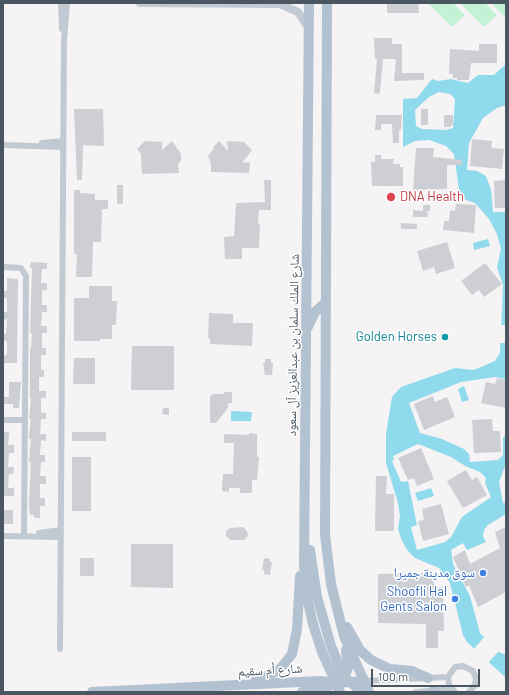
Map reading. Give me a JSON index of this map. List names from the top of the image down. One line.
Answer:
{"streets":{"main road":["شارع الملك سلمان بن عبدالعزيز آل سعود","شارع أم سقيم"]},"places":["DNA Health","Golden Horses","سوق مدينة جميرا","Shoofli Hal Gents Salon"],"scale_bar":"100 m"}
